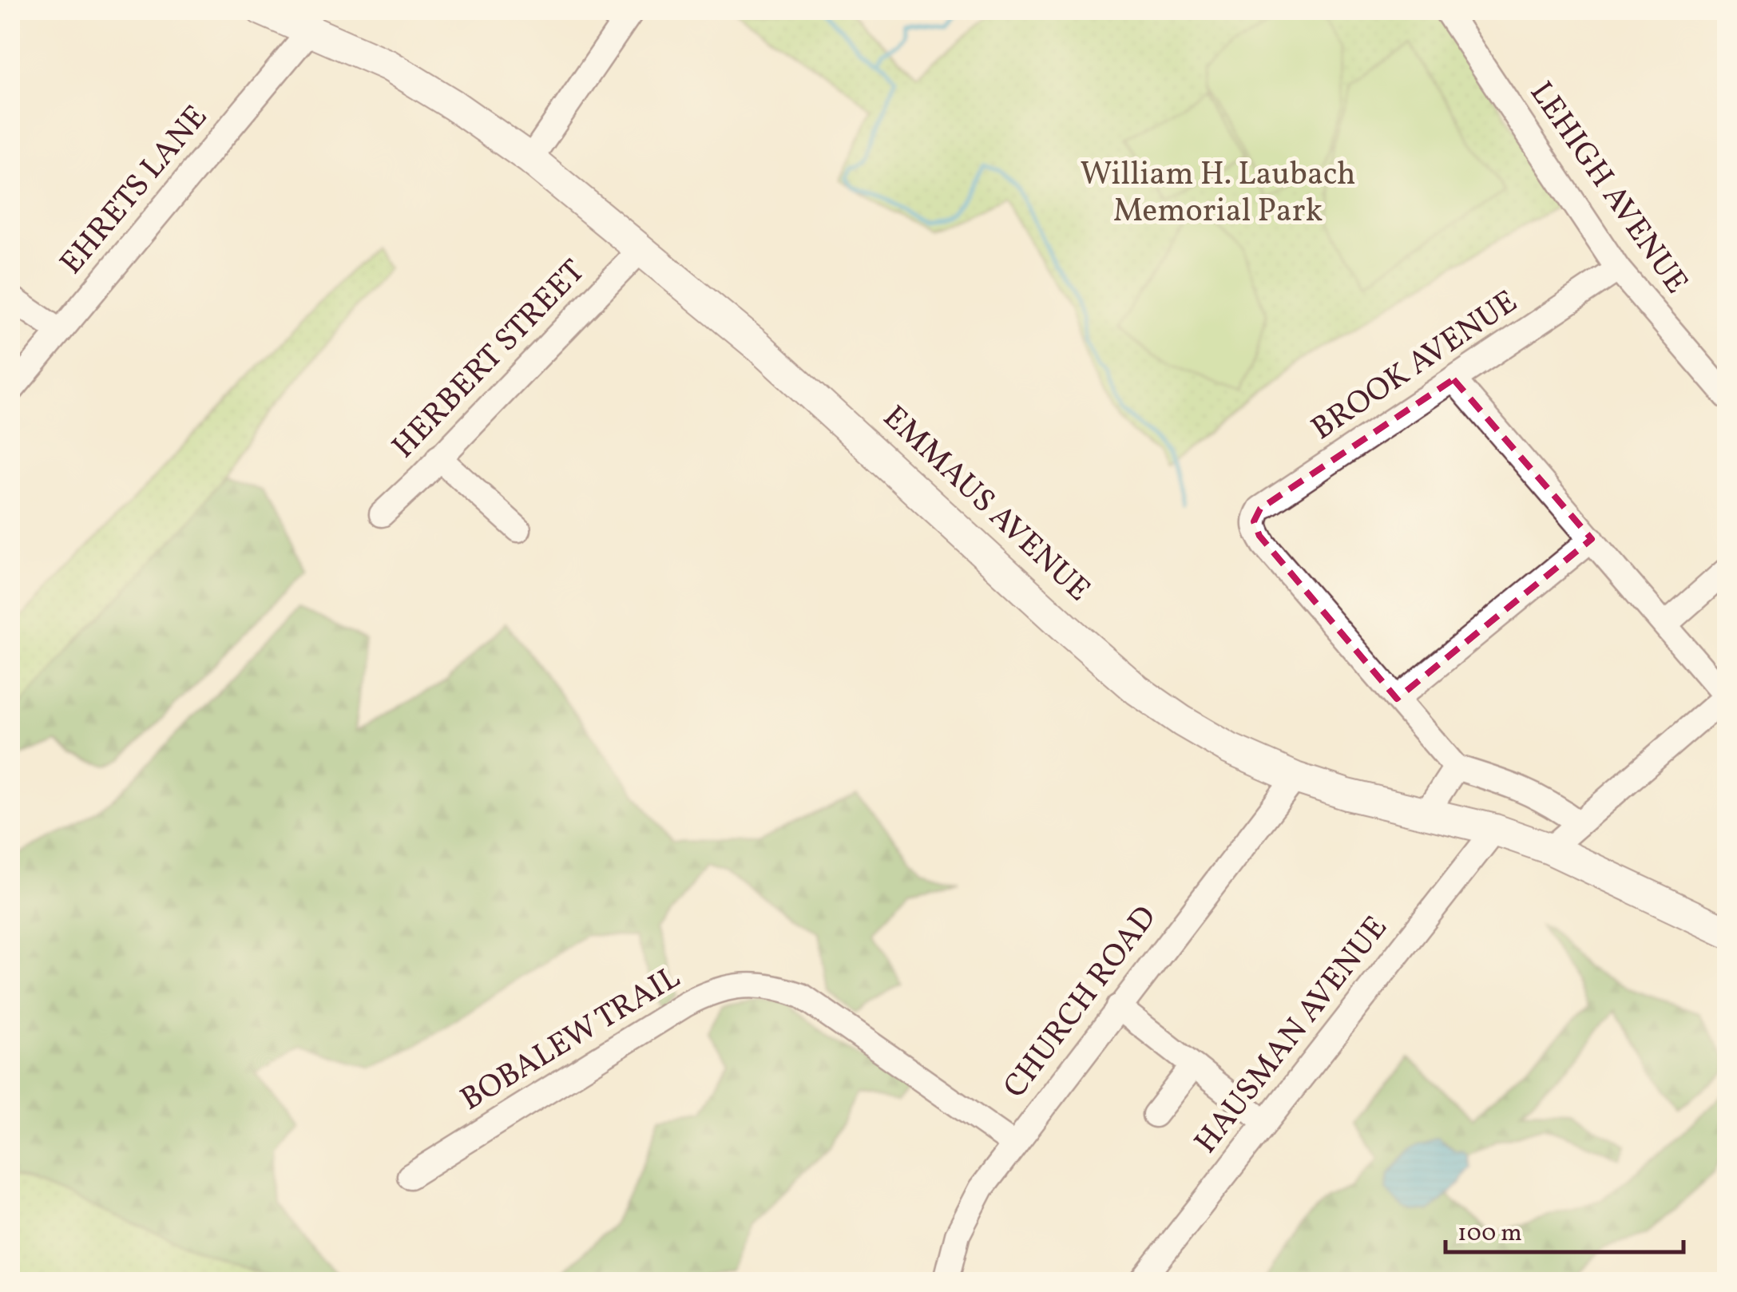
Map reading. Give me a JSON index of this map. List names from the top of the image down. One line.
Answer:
{"streets":{"main road":["EMMAUS AVENUE"],"street":["LEHIGH AVENUE","EHRETS LANE","HERBERT STREET","BROOK AVENUE","CHURCH ROAD","HAUSMAN AVENUE","BOBALEW TRAIL"]},"crossings":[["LEHIGH AVENUE","BROOK AVENUE"],["EHRETS LANE","EMMAUS AVENUE"],["HERBERT STREET","EMMAUS AVENUE"],["EMMAUS AVENUE","CHURCH ROAD"],["EMMAUS AVENUE","HAUSMAN AVENUE"],["CHURCH ROAD","BOBALEW TRAIL"]],"parks":["William H. Laubach Memorial Park"],"scale_bar":"100 m"}
